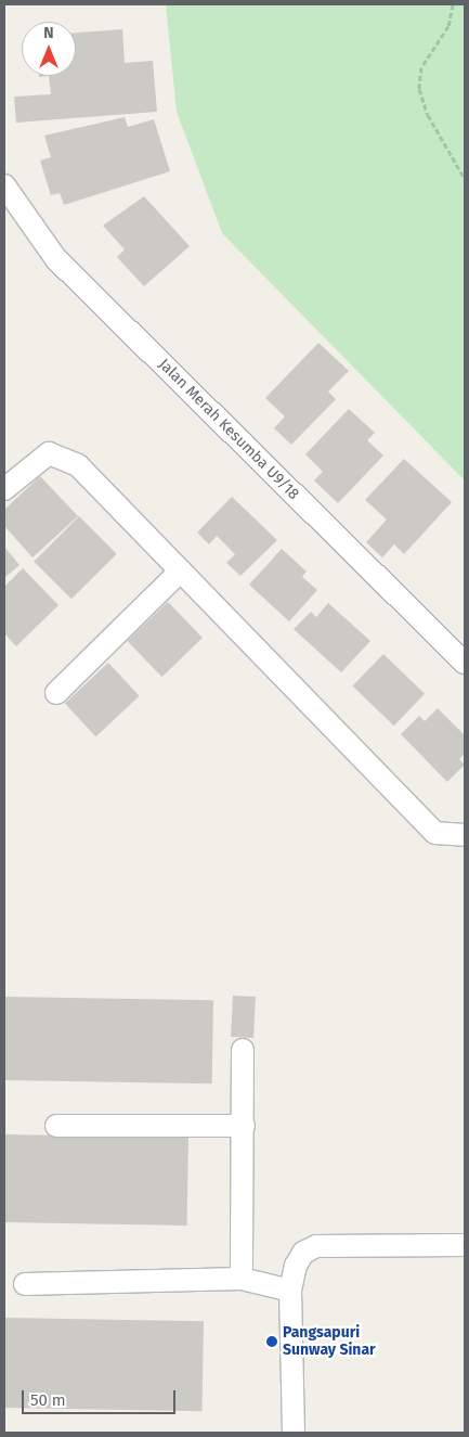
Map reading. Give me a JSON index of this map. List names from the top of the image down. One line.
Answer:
{"streets":{"street":["Jalan Merah Kesumba U9/18"]},"places":["Pangsapuri Sunway Sinar"],"scale_bar":"50 m","north":"top"}
